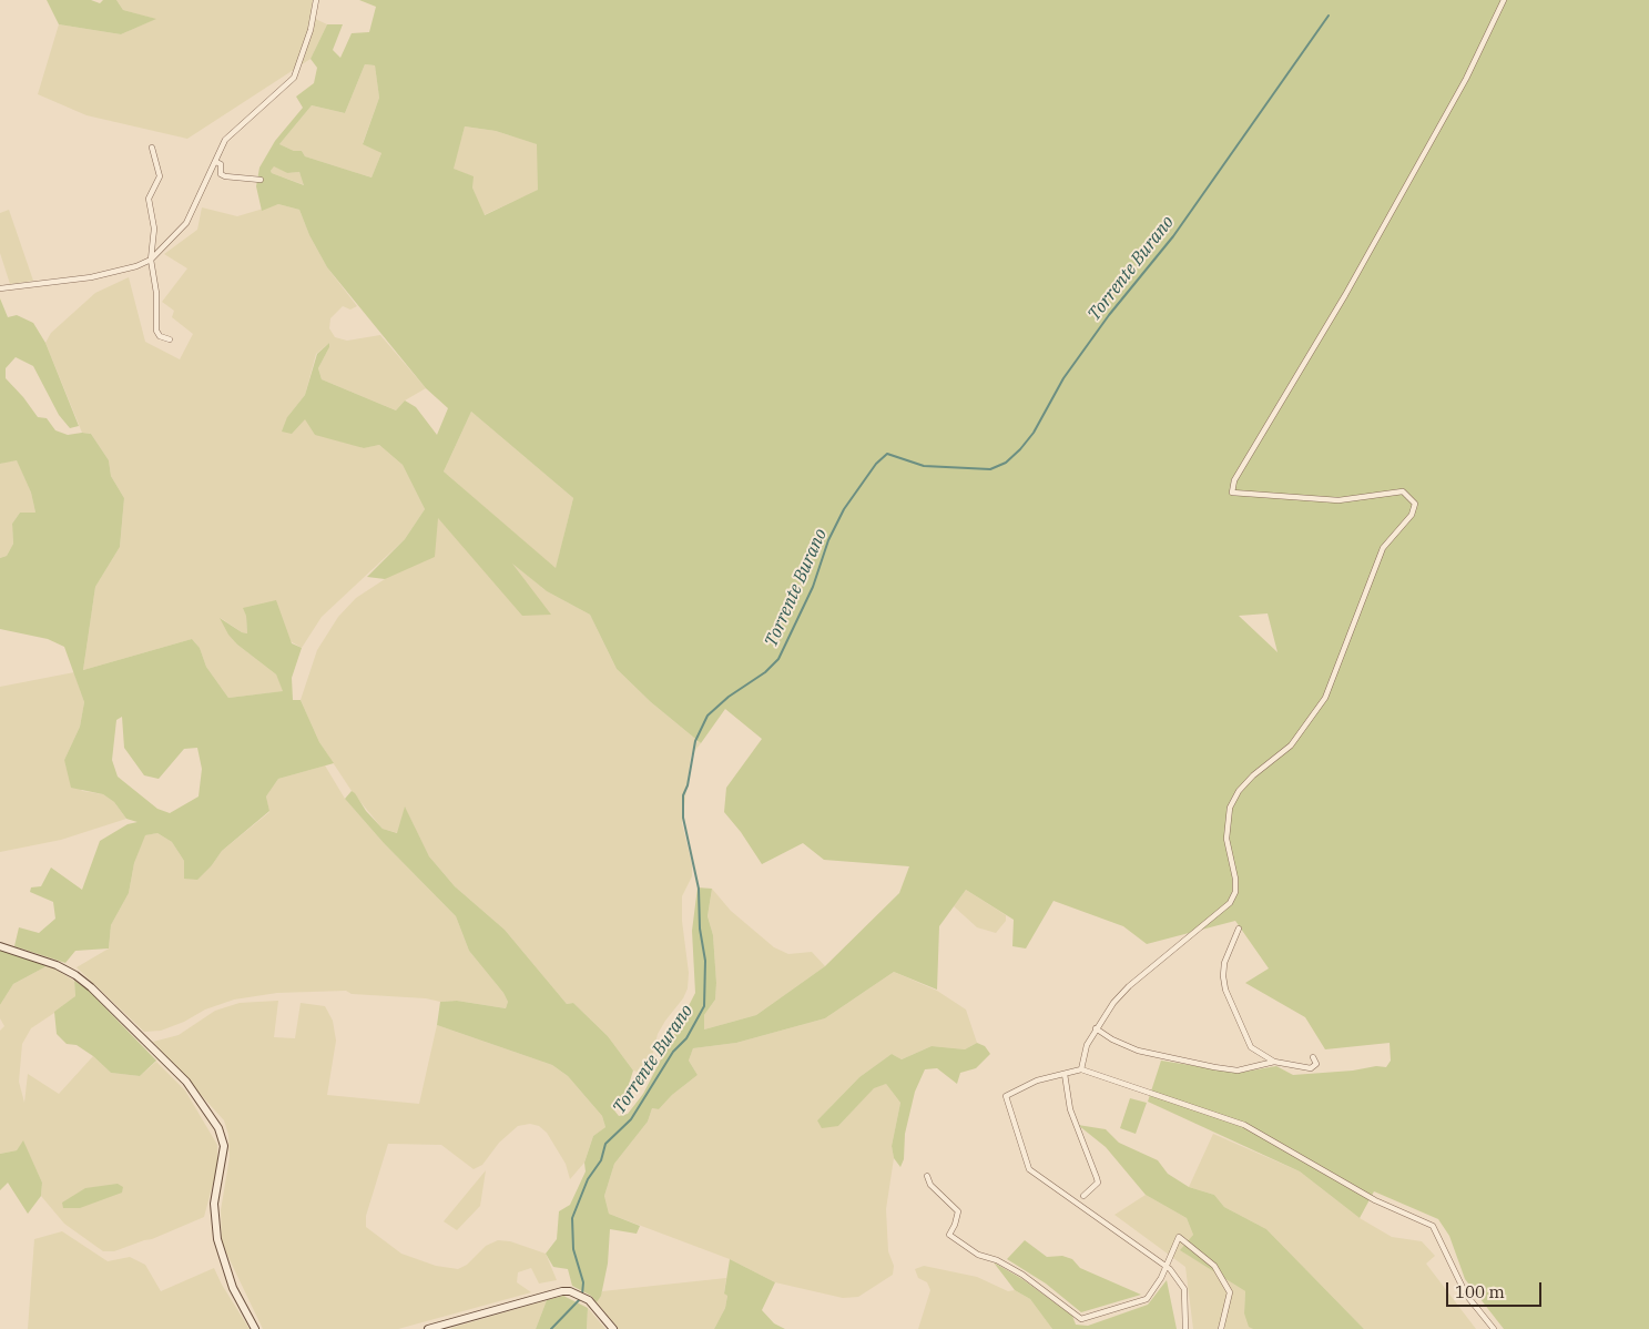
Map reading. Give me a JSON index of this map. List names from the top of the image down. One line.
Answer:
{"water":["Torrente Burano"],"scale_bar":"100 m"}
